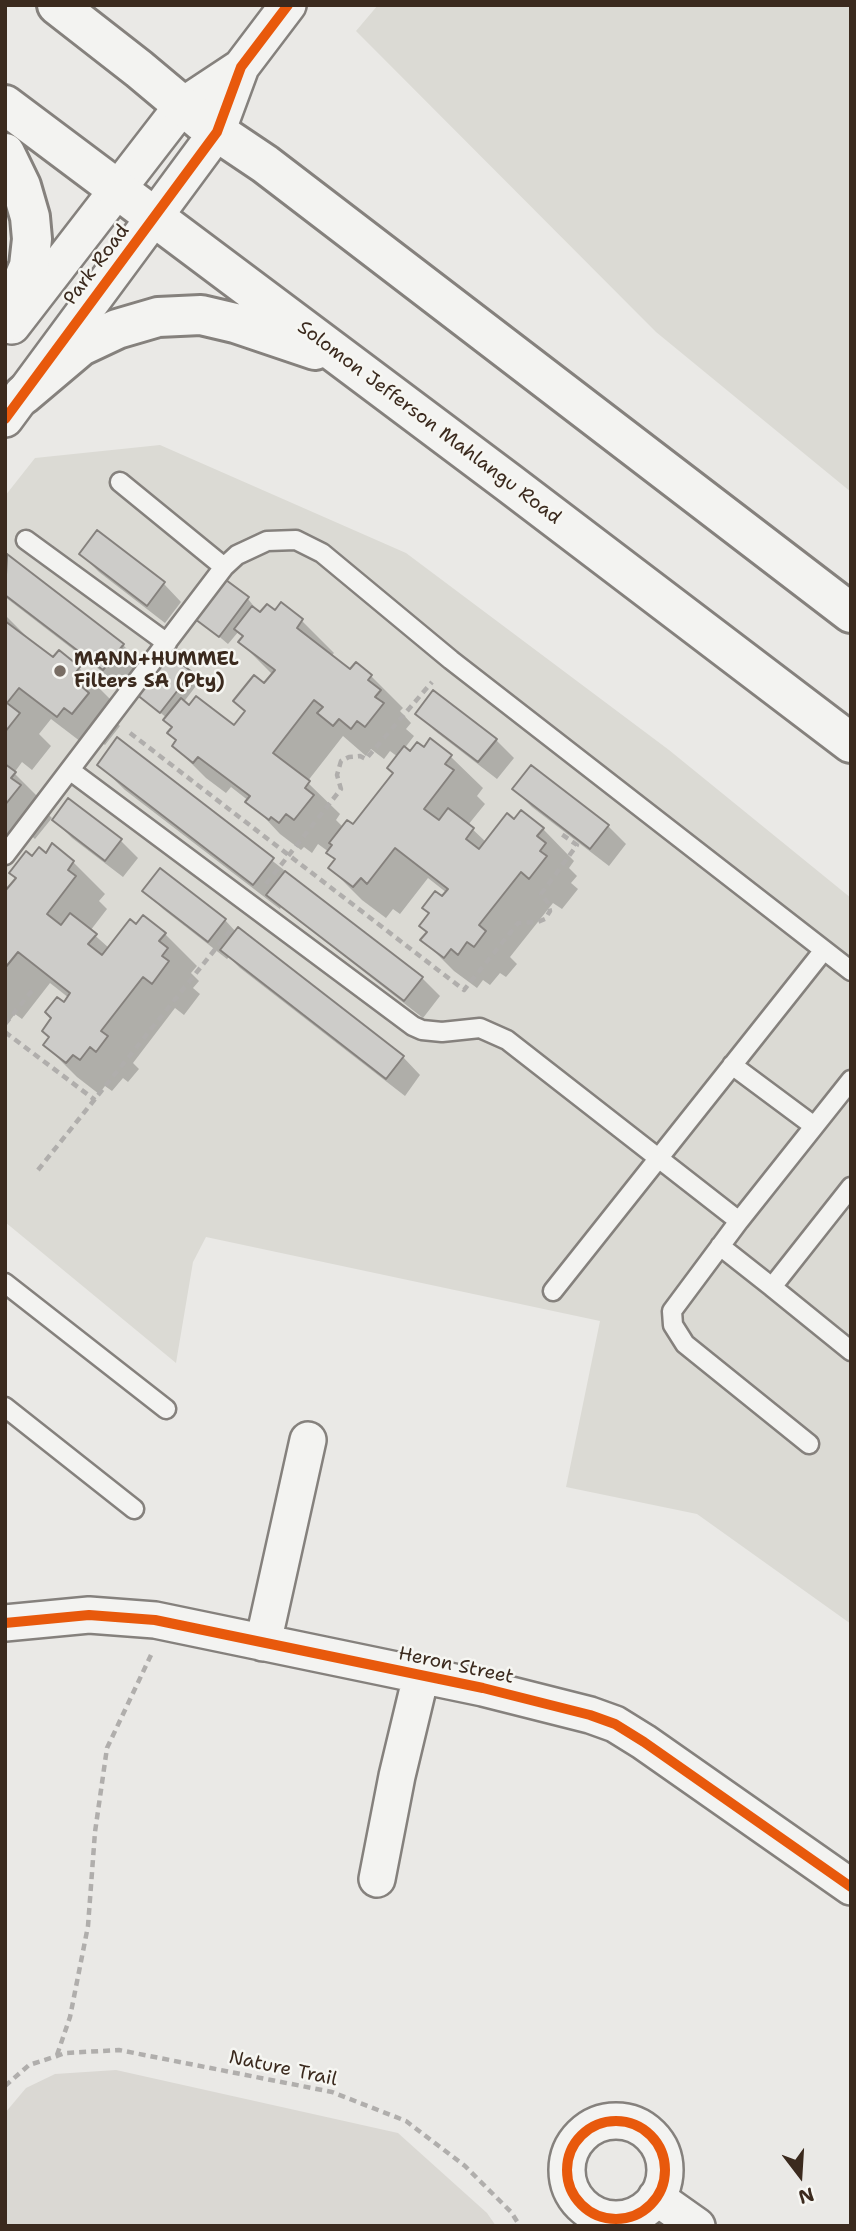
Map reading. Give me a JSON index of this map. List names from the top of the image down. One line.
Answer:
{"streets":{"main road":["Solomon Jefferson Mahlangu Road"],"street":["Park Road","Heron Street"],"path":["Nature Trail"]},"crossings":[["Park Road","Solomon Jefferson Mahlangu Road"]],"places":["MANN+HUMMEL Filters SA (Pty)"],"north":"bottom"}
